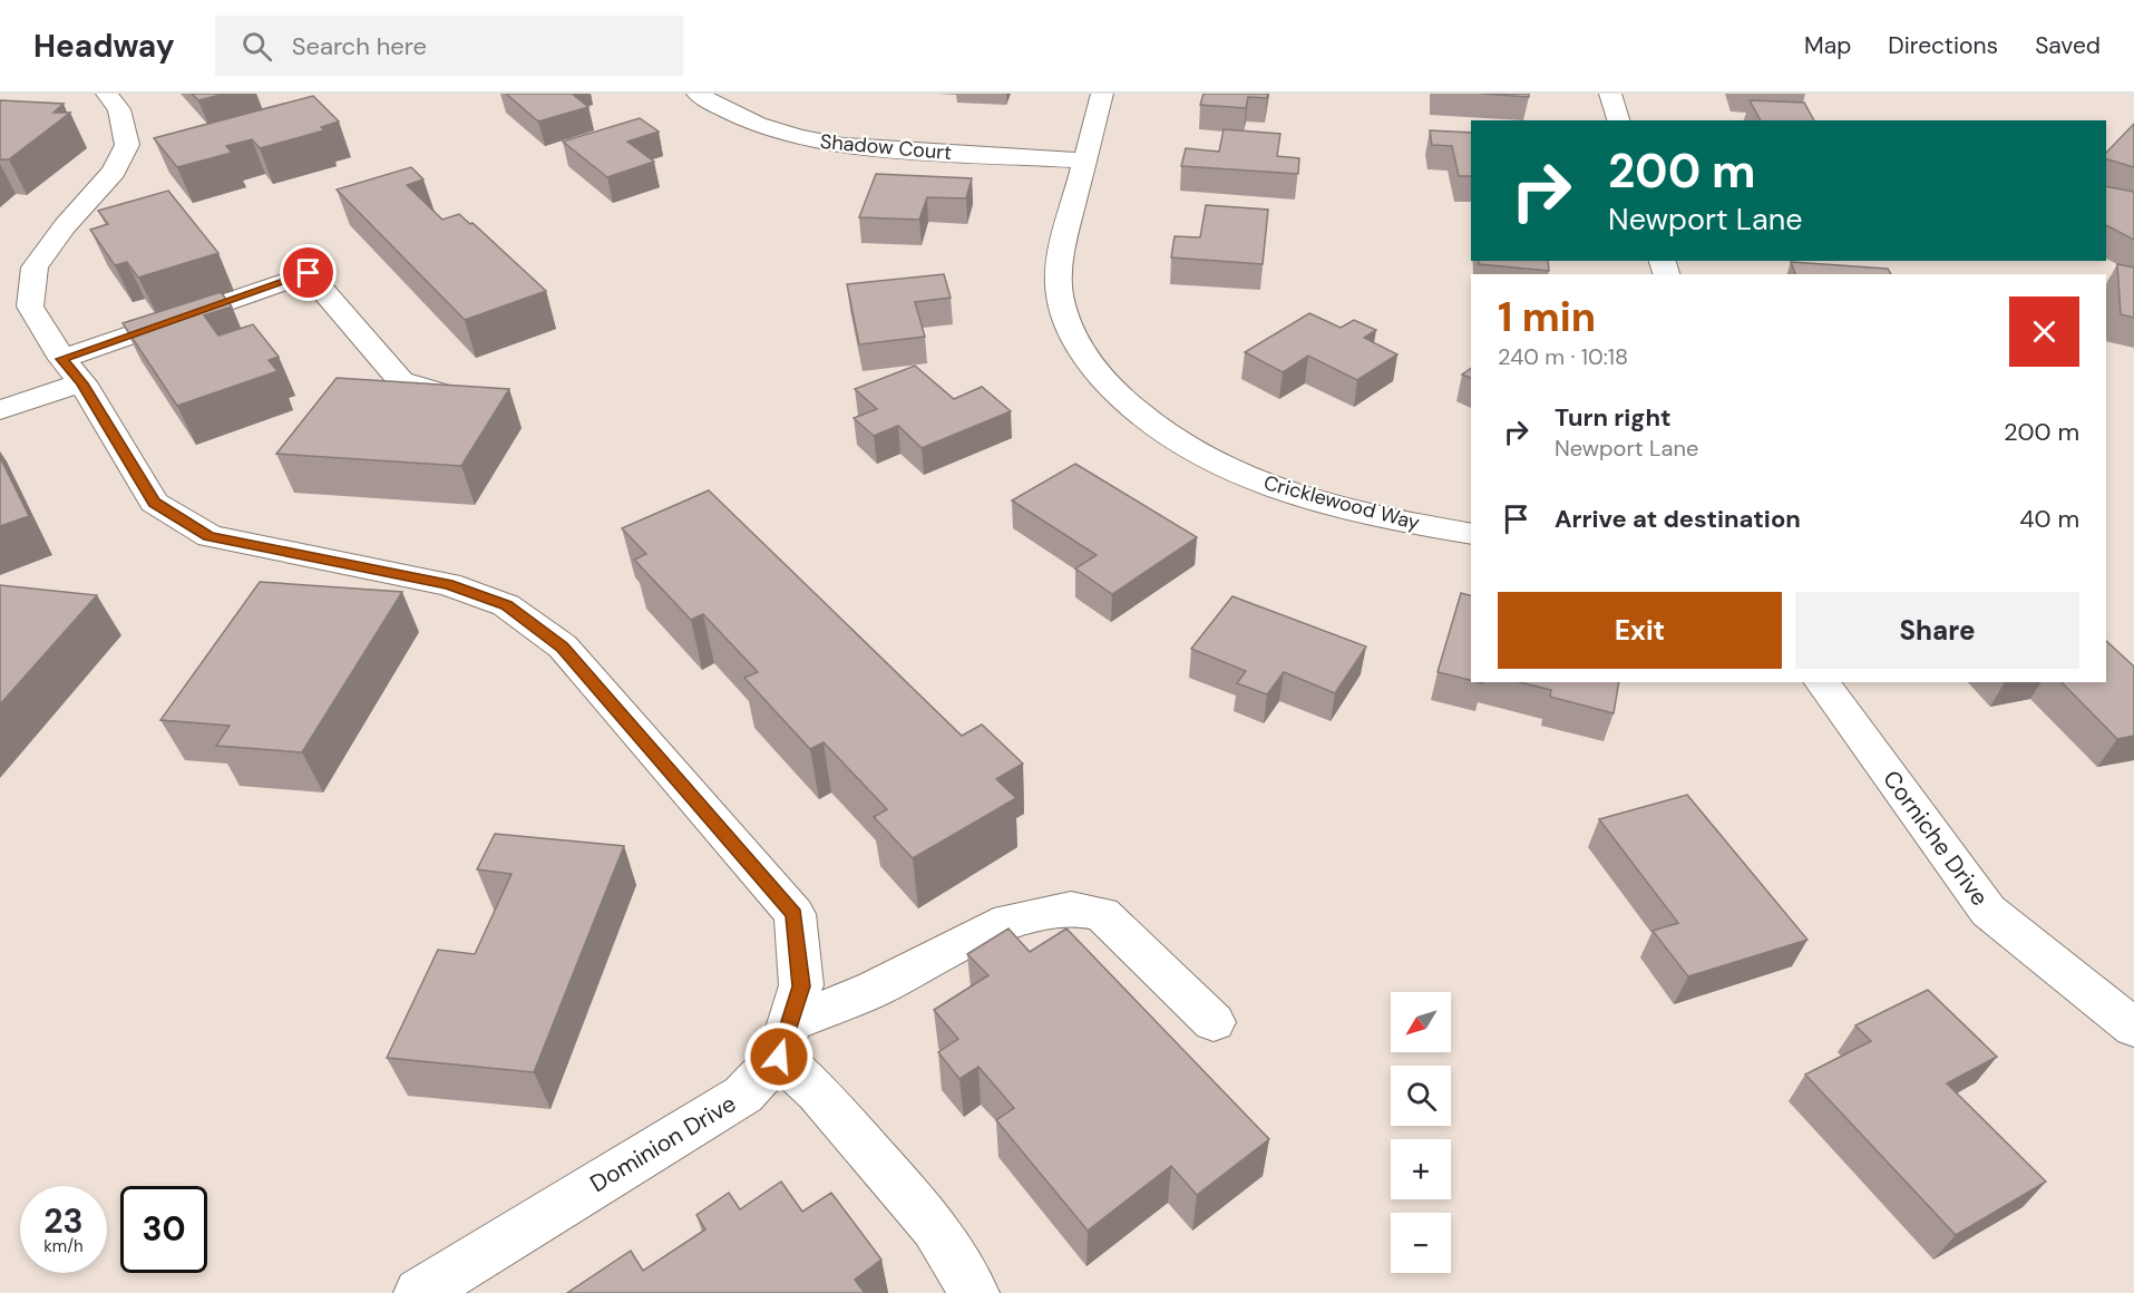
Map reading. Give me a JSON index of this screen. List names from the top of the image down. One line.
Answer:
{"streets":{"street":["Shadow Court","Cricklewood Way","Corniche Drive","Dominion Drive"]},"crossings":[["Shadow Court","Cricklewood Way"]],"north":"bottom left","page":{"header":"Headway","search":"Search here","nav":["Map","Directions","Saved"],"turn":["200 m","Newport Lane"],"heading":["1 min","240 m · 10:18"],"list":[{"name":"Turn right","note":"Newport Lane","value":"200 m"},{"name":"Arrive at destination","value":"40 m"}],"buttons":["Exit","Share"],"map_buttons":["+","−"],"speed":"23 km/h","limit":"30"}}
